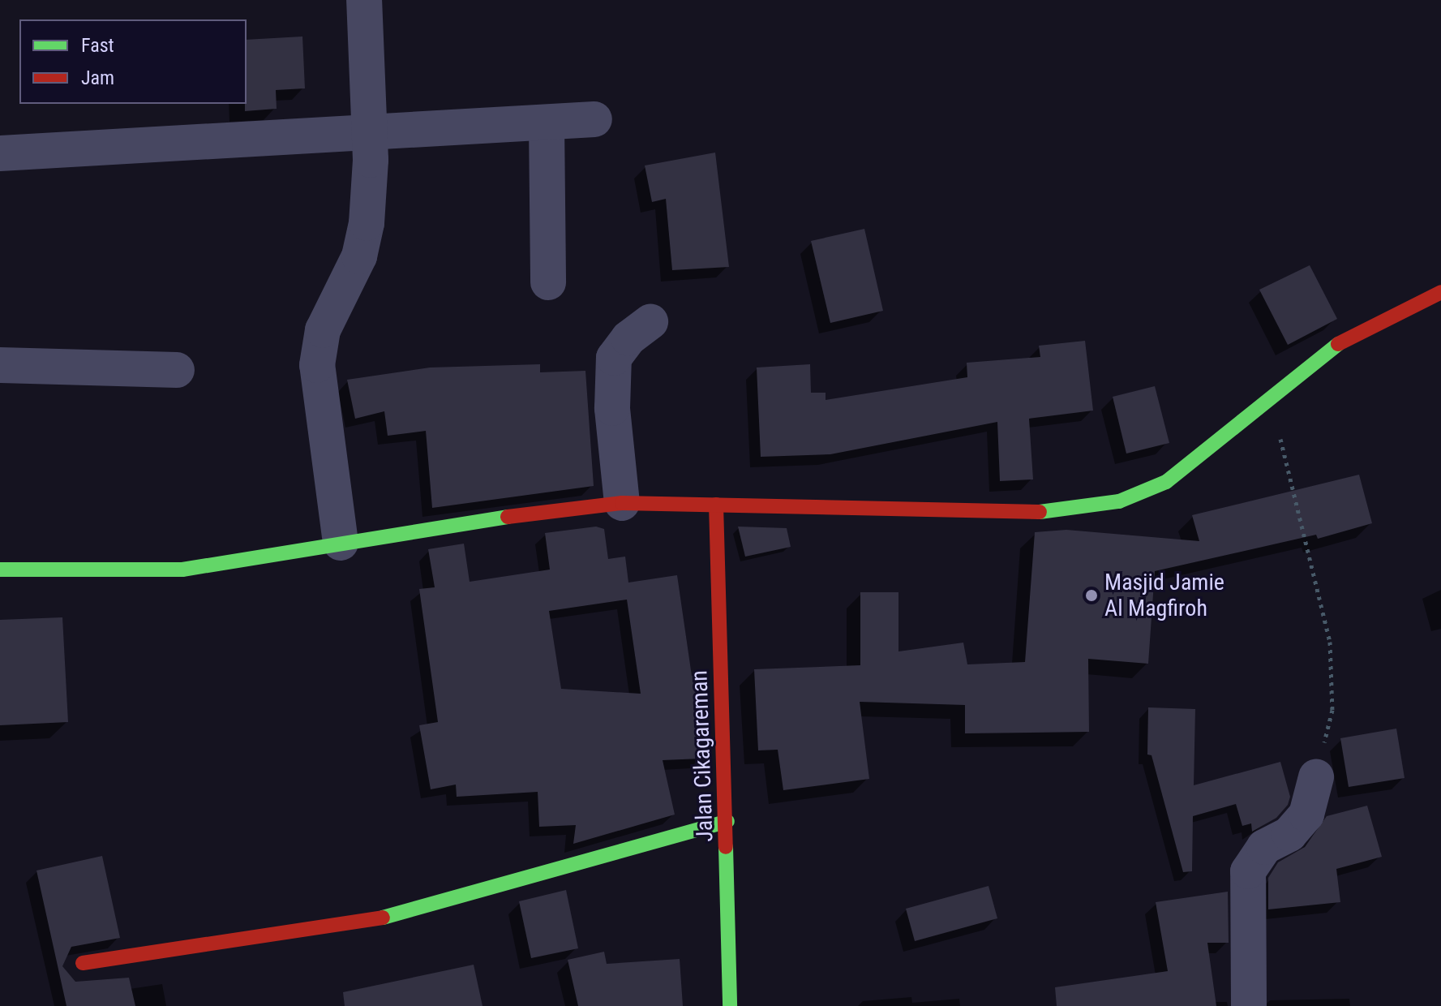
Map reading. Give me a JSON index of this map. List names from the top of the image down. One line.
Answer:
{"streets":{"street":["Jalan Cikagareman"]},"places":["Masjid Jamie Al Magfiroh"],"legend":["Fast","Jam"]}
